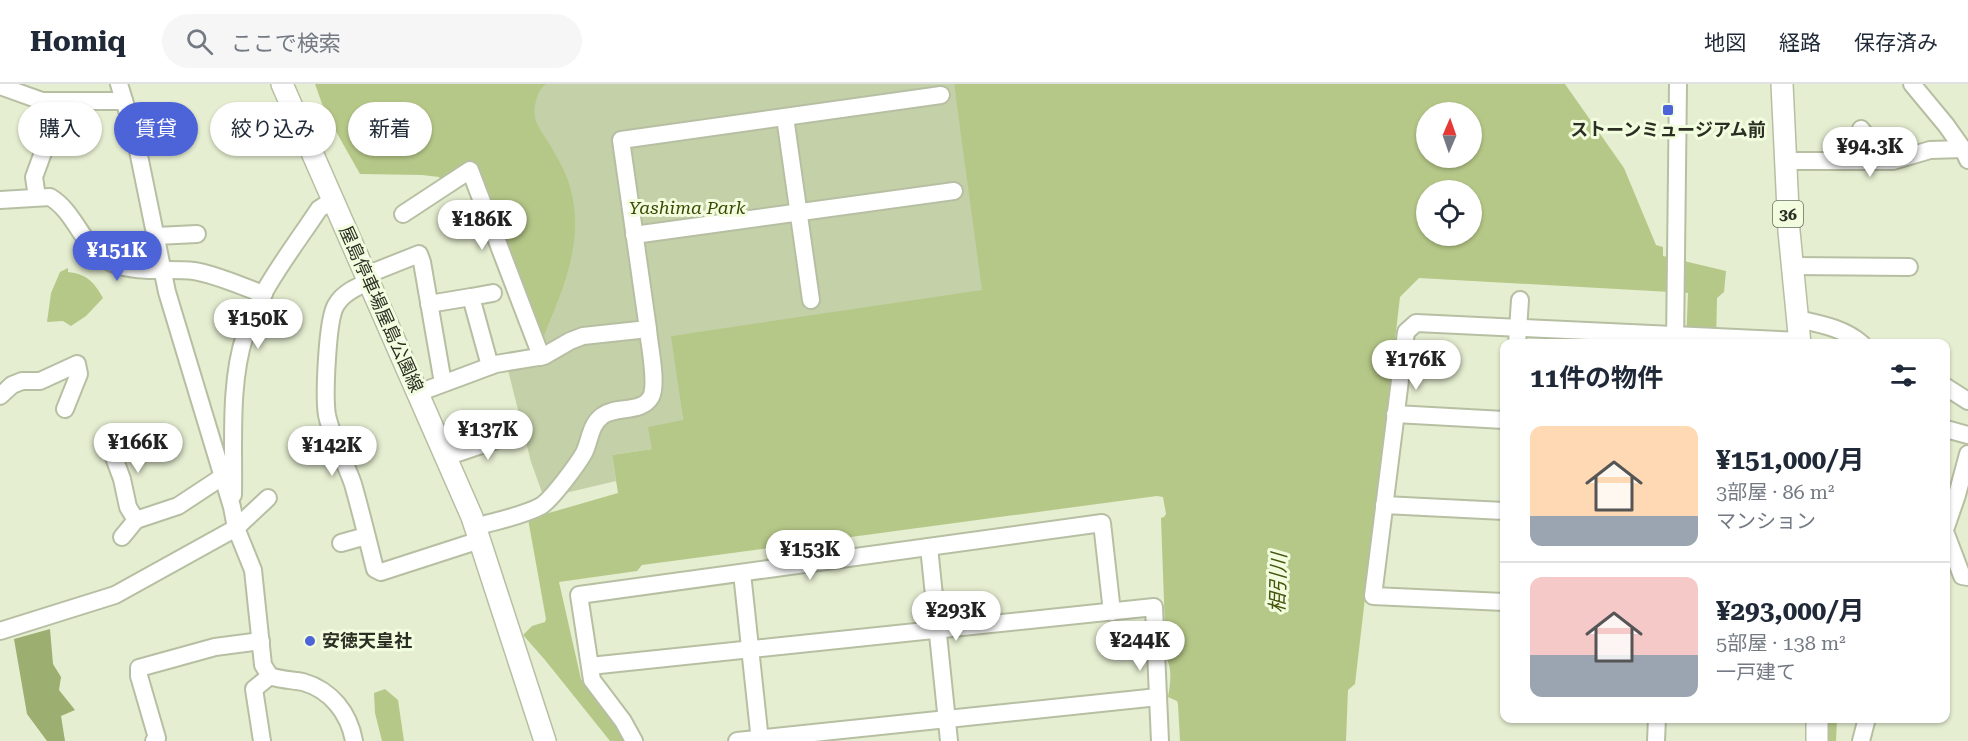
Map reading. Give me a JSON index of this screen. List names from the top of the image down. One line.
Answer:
{"streets":{"main road":["36","屋島停車場屋島公園線"]},"water":["相引川"],"parks":["Yashima Park"],"places":{"transit":["ストーンミュージアム前"],"other":["安徳天皇社"]},"north":"top","page":{"header":"Homiq","search":"ここで検索","nav":["地図","経路","保存済み"],"chip":["購入","賃貸","絞り込み","新着"],"price":["¥94.3K","¥186K","¥151K","¥150K","¥176K","¥137K","¥166K","¥142K","¥153K","¥293K","¥244K"],"heading":"11件の物件","list":[{"name":"¥151,000/月","note":"3部屋 · 86 m² · マンション"},{"name":"¥293,000/月","note":"5部屋 · 138 m² · 一戸建て"}]}}
